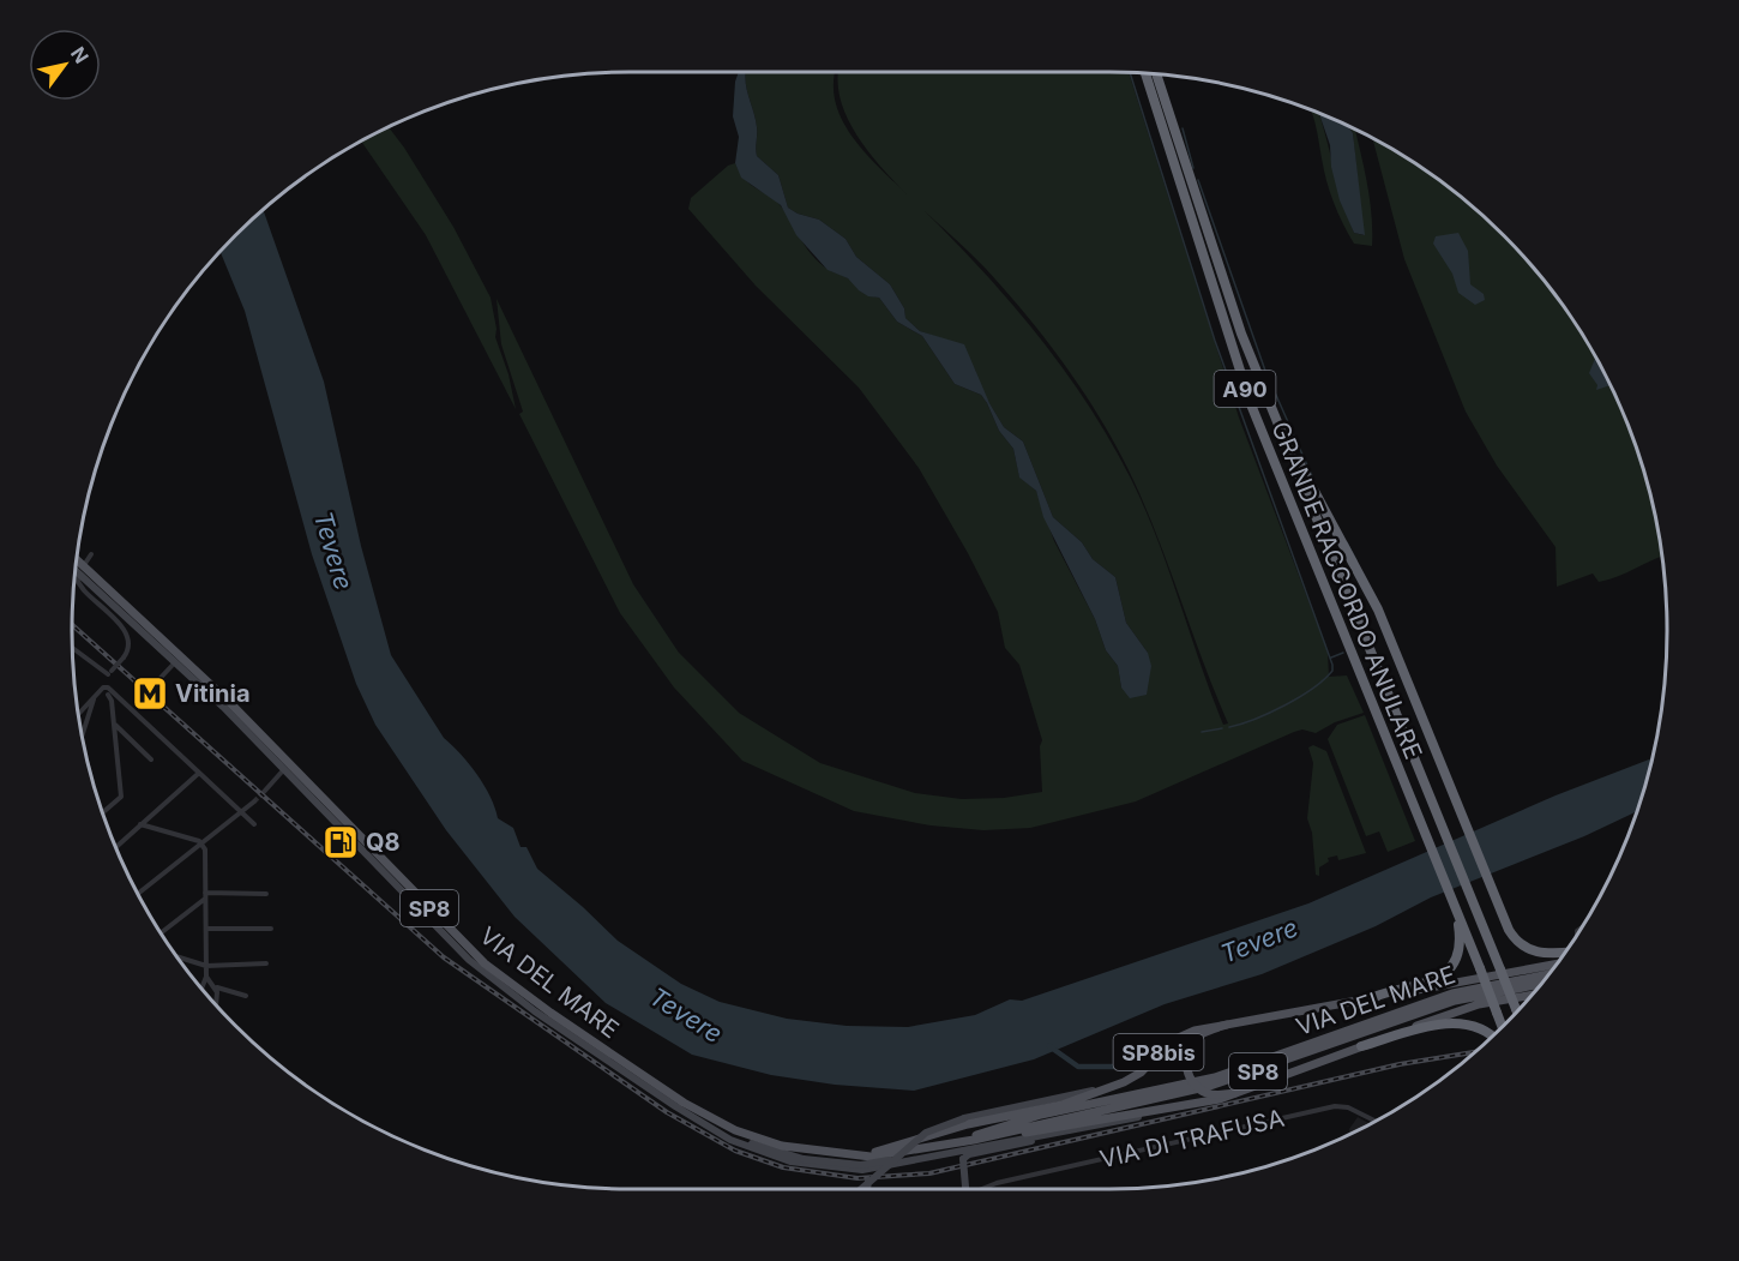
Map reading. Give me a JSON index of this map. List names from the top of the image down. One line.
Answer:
{"streets":{"highway":["A90","GRANDE RACCORDO ANULARE"],"main road":["SP8","VIA DEL MARE","SP8bis"],"street":["VIA DI TRAFUSA"]},"crossings":[["VIA DEL MARE","SP8bis"]],"water":["Tevere"],"places":{"metro station":["Vitinia"],"fuel station":["Q8"]},"north":"top right"}
